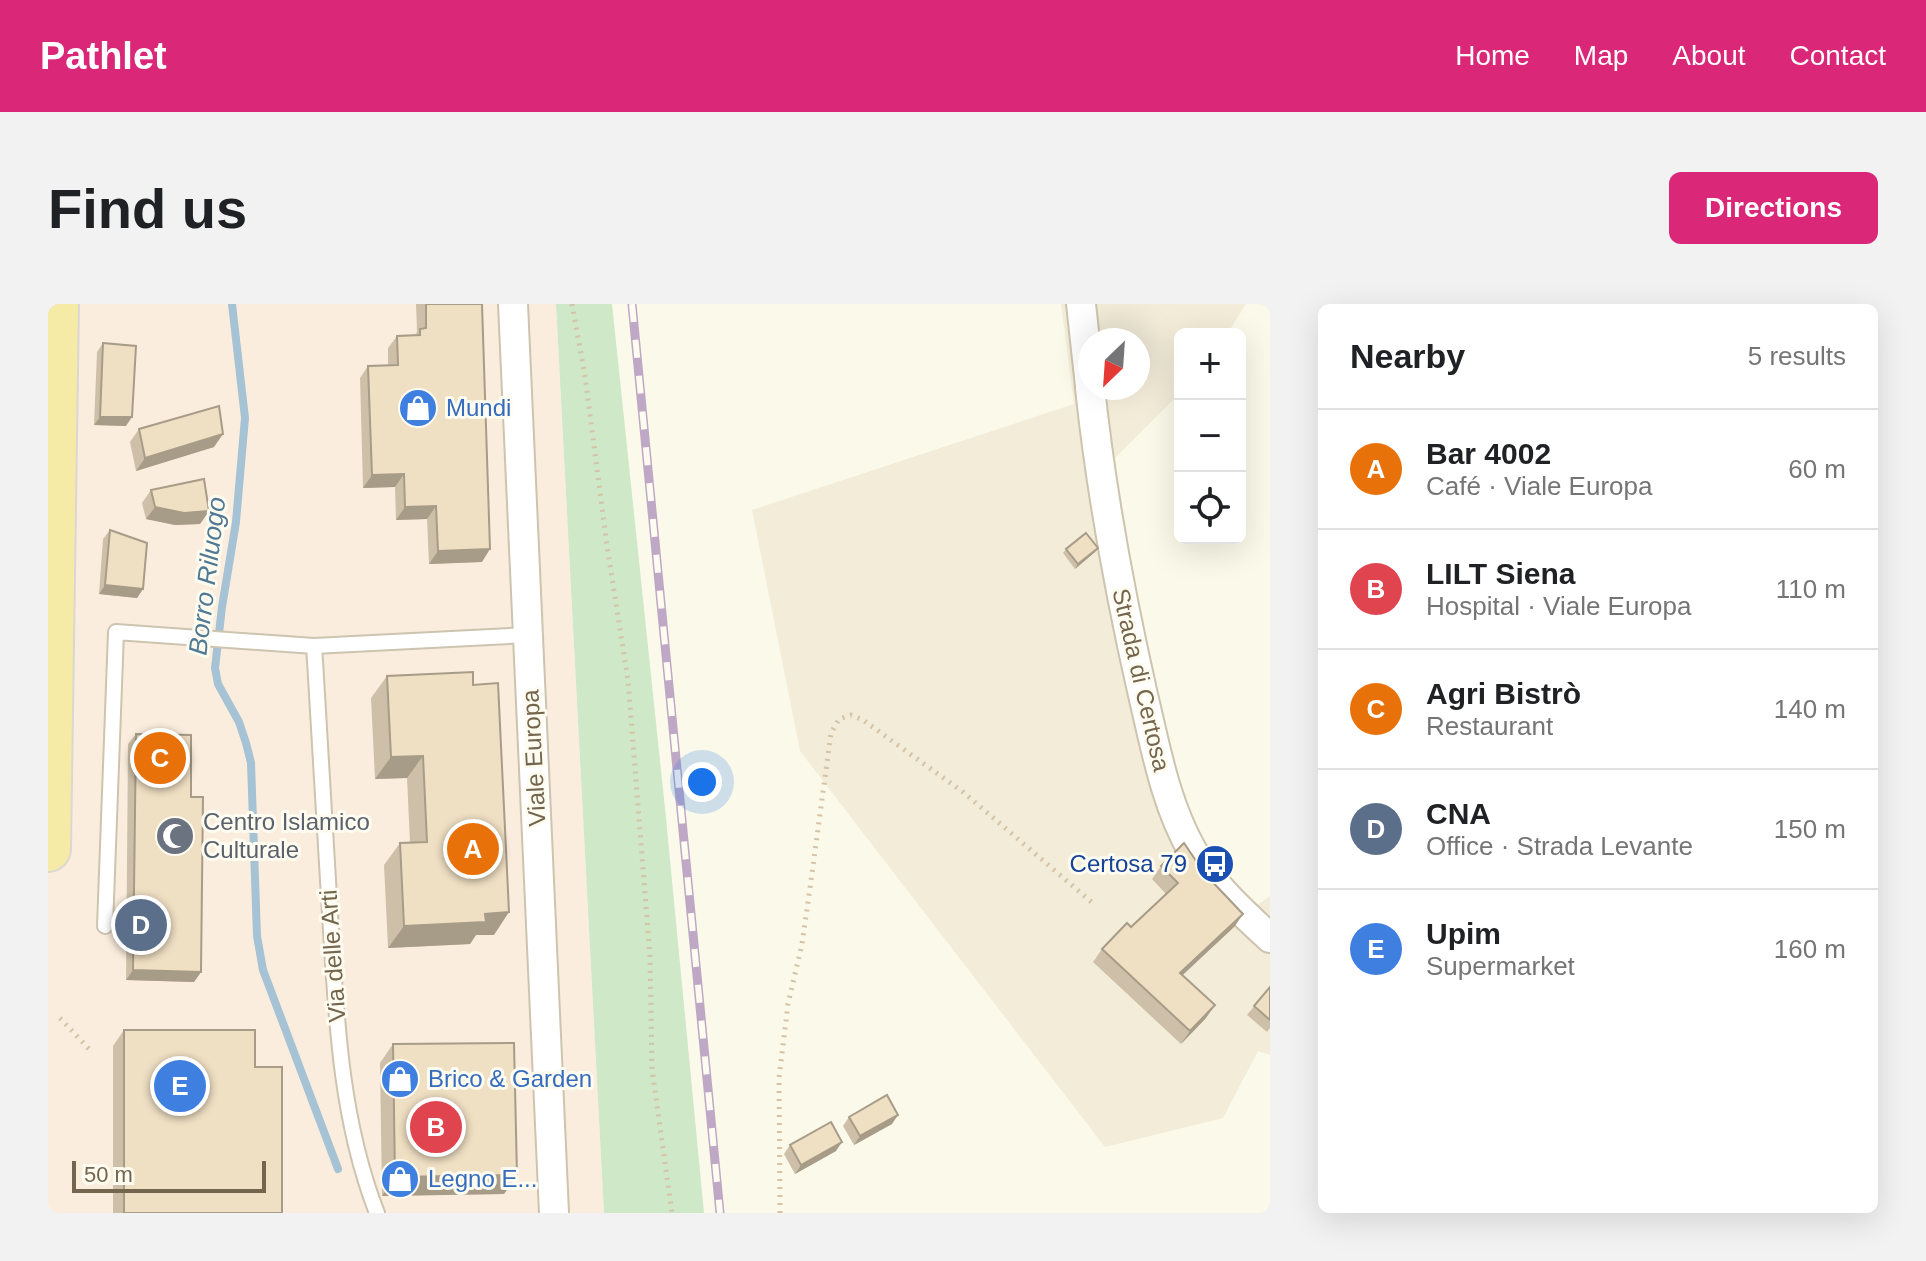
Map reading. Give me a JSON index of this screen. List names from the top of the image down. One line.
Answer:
{"streets":{"street":["Strada di Certosa","Viale Europa"],"lane":["Via delle Arti"]},"water":["Borro Riluogo"],"places":{"shop":["Mundi","Brico & Garden","Legno E..."],"mosque":["Centro Islamico Culturale"],"bus stop":["Certosa 79"]},"scale_bar":"50 m","north":"bottom left","page":{"header":"Pathlet","nav":["Home","Map","About","Contact"],"buttons":"Directions","title":"Find us","heading":["Nearby","5 results"],"map_buttons":["+","−"],"list":[{"mark":"A","name":"Bar 4002","note":"Café · Viale Europa","value":"60 m"},{"mark":"B","name":"LILT Siena","note":"Hospital · Viale Europa","value":"110 m"},{"mark":"C","name":"Agri Bistrò","note":"Restaurant","value":"140 m"},{"mark":"D","name":"CNA","note":"Office · Strada Levante","value":"150 m"},{"mark":"E","name":"Upim","note":"Supermarket","value":"160 m"}],"pins":["C","A","D","E","B"],"scale":"50 m"}}
